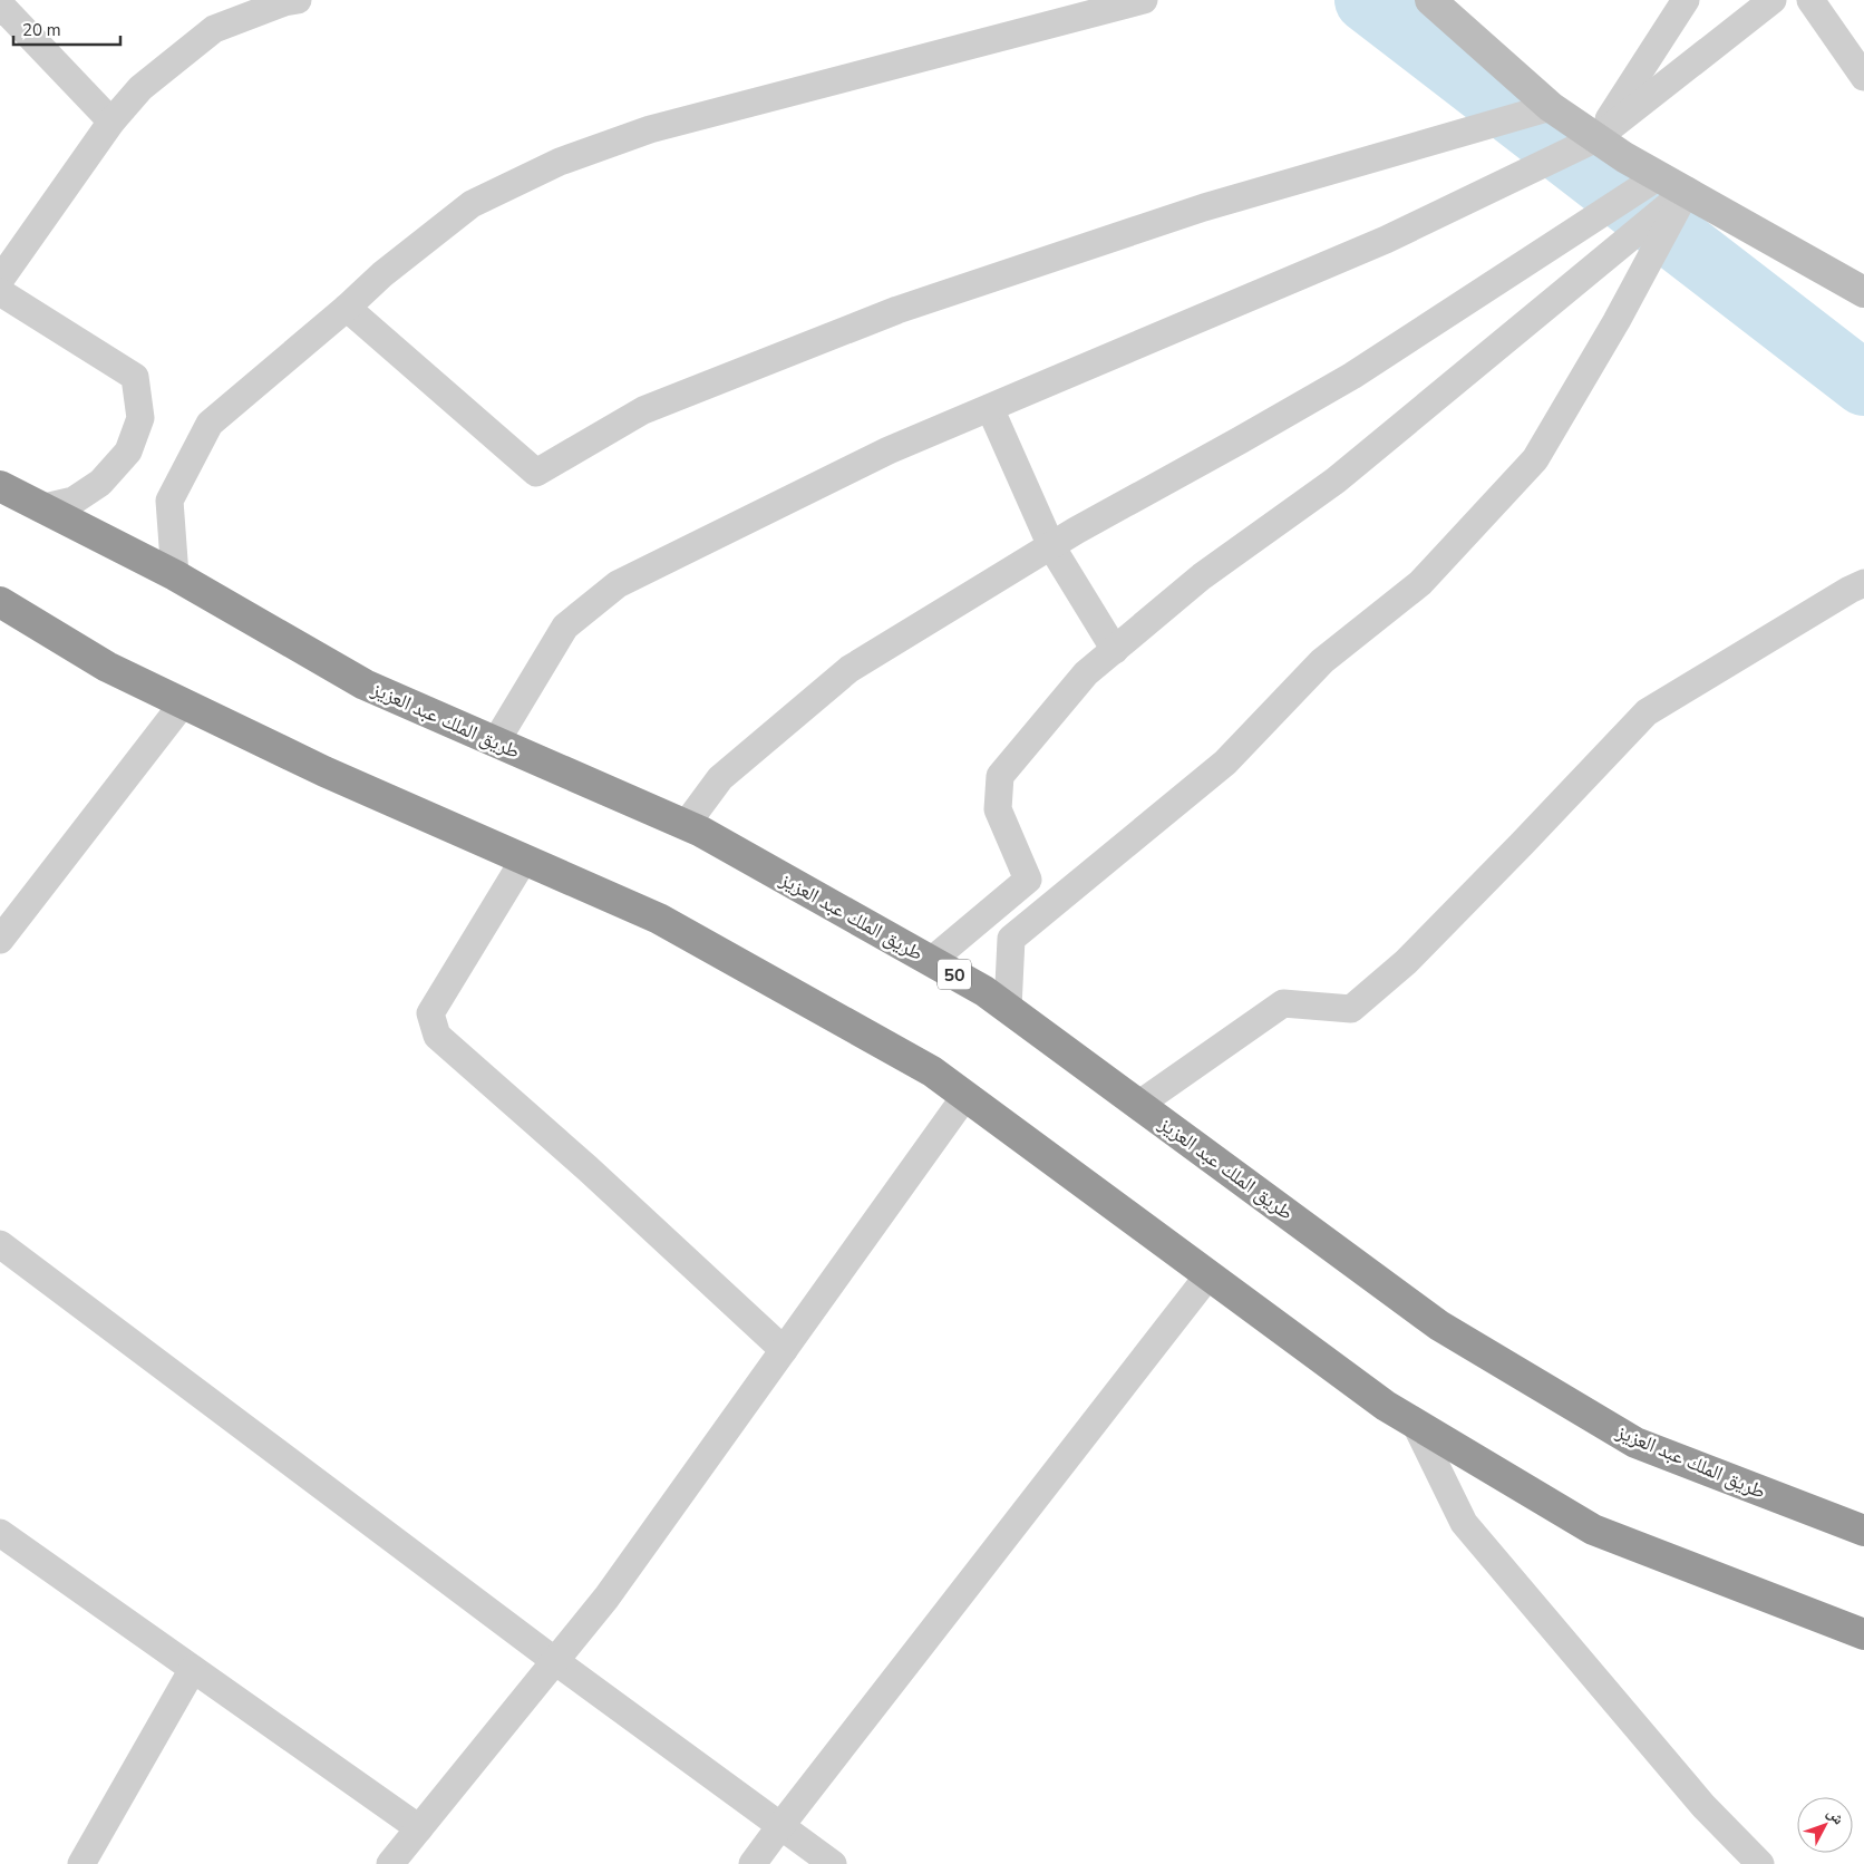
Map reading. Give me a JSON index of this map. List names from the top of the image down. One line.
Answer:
{"streets":{"highway":["طريق الملك عبد العزيز","50"]},"scale_bar":"20 m","north":"top right"}
